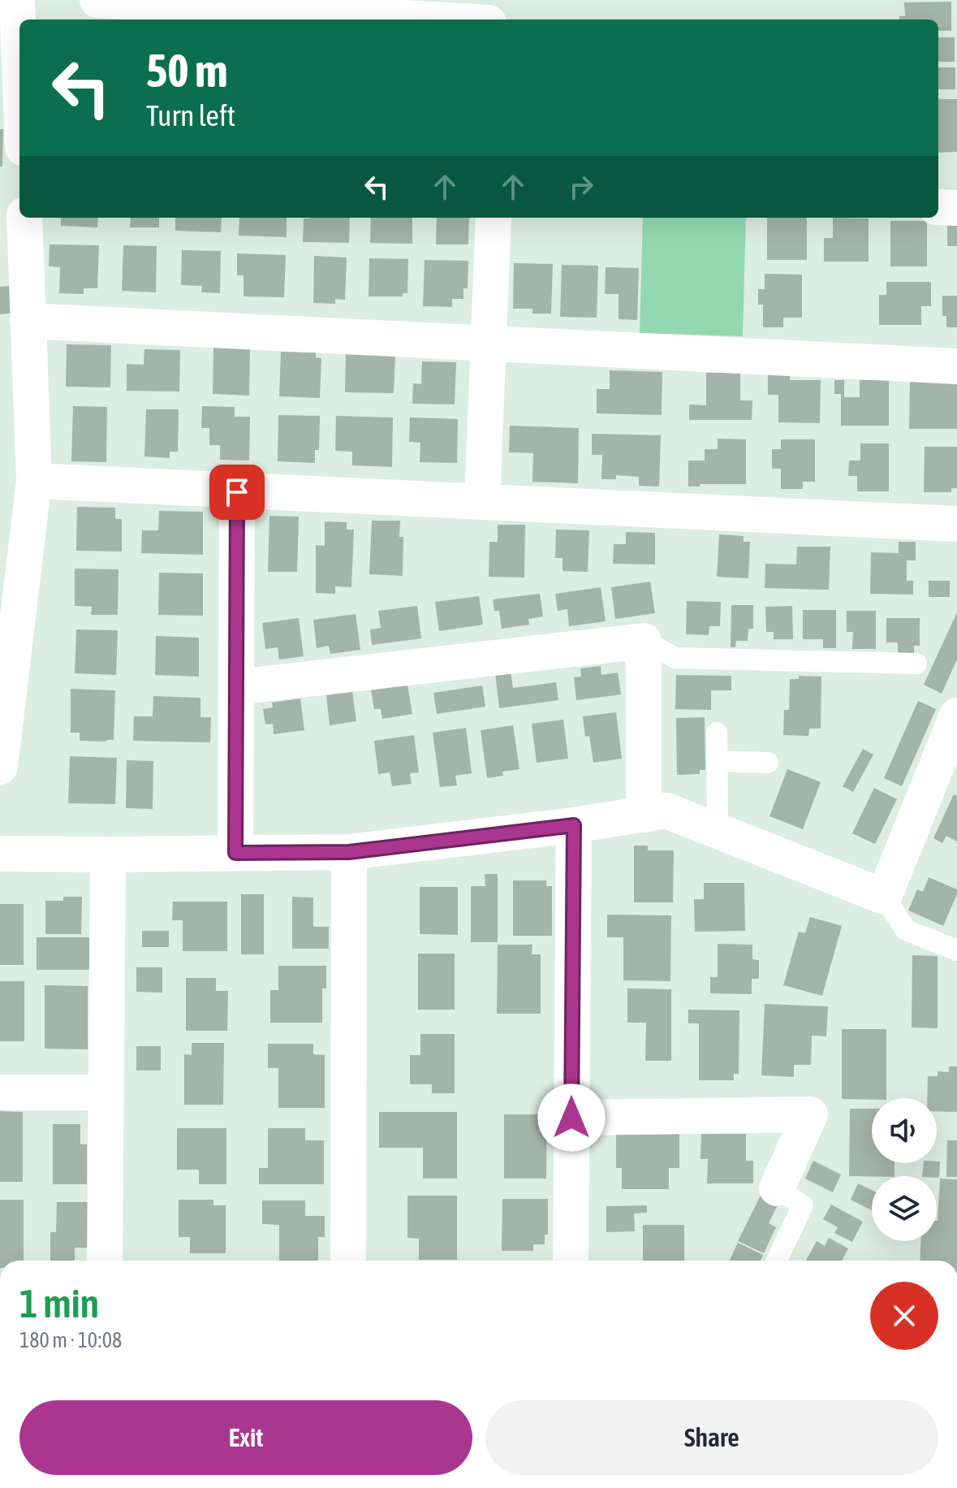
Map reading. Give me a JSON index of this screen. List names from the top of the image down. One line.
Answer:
{"page":{"turn":["50 m","Turn left"],"heading":["1 min","180 m · 10:08"],"buttons":["Exit","Share"]}}
